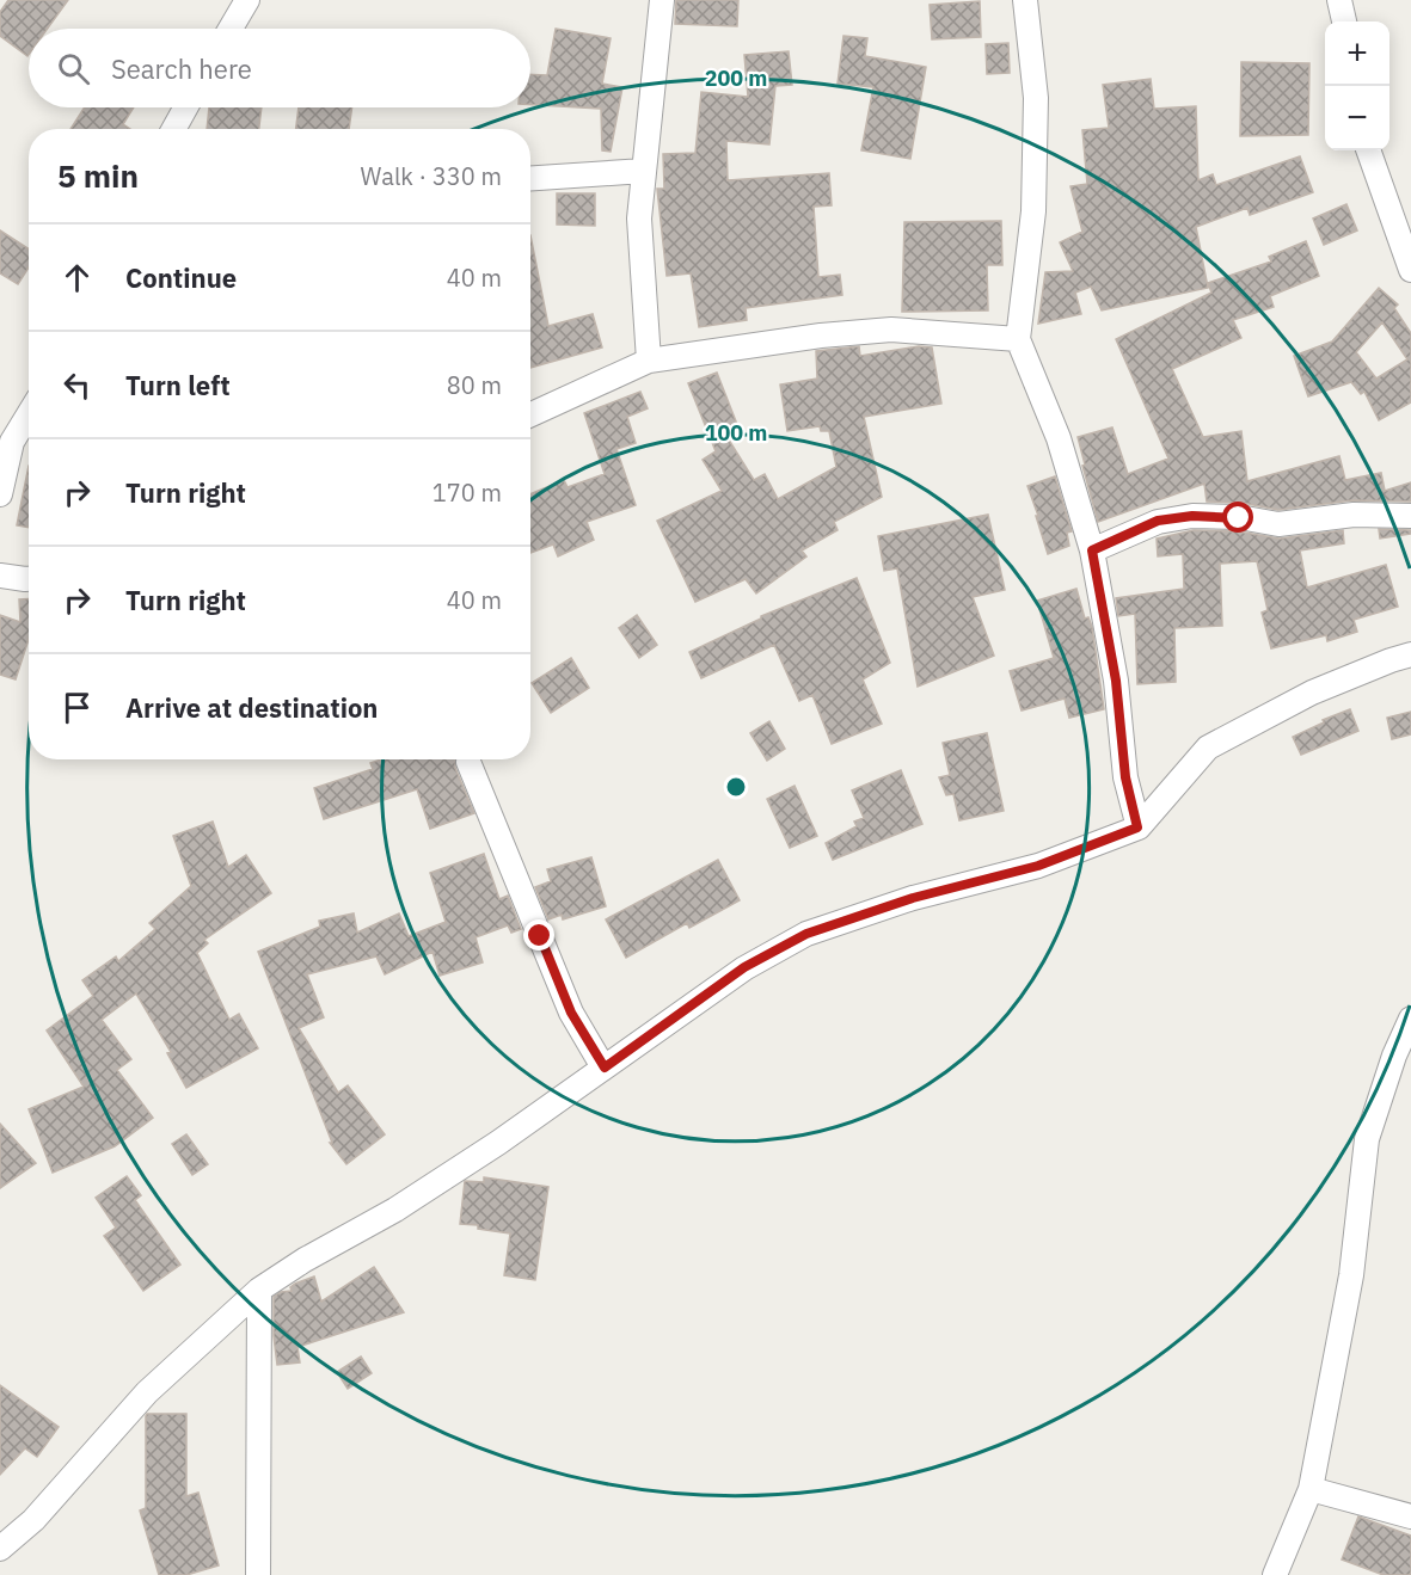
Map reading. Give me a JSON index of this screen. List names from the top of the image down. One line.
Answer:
{"page":{"map_buttons":["+","−"],"search":"Search here","heading":["5 min","Walk · 330 m"],"list":[["Continue","40 m"],["Turn left","80 m"],["Turn right","170 m"],["Turn right","40 m"],"Arrive at destination"]},"rings":["200 m","100 m"]}
